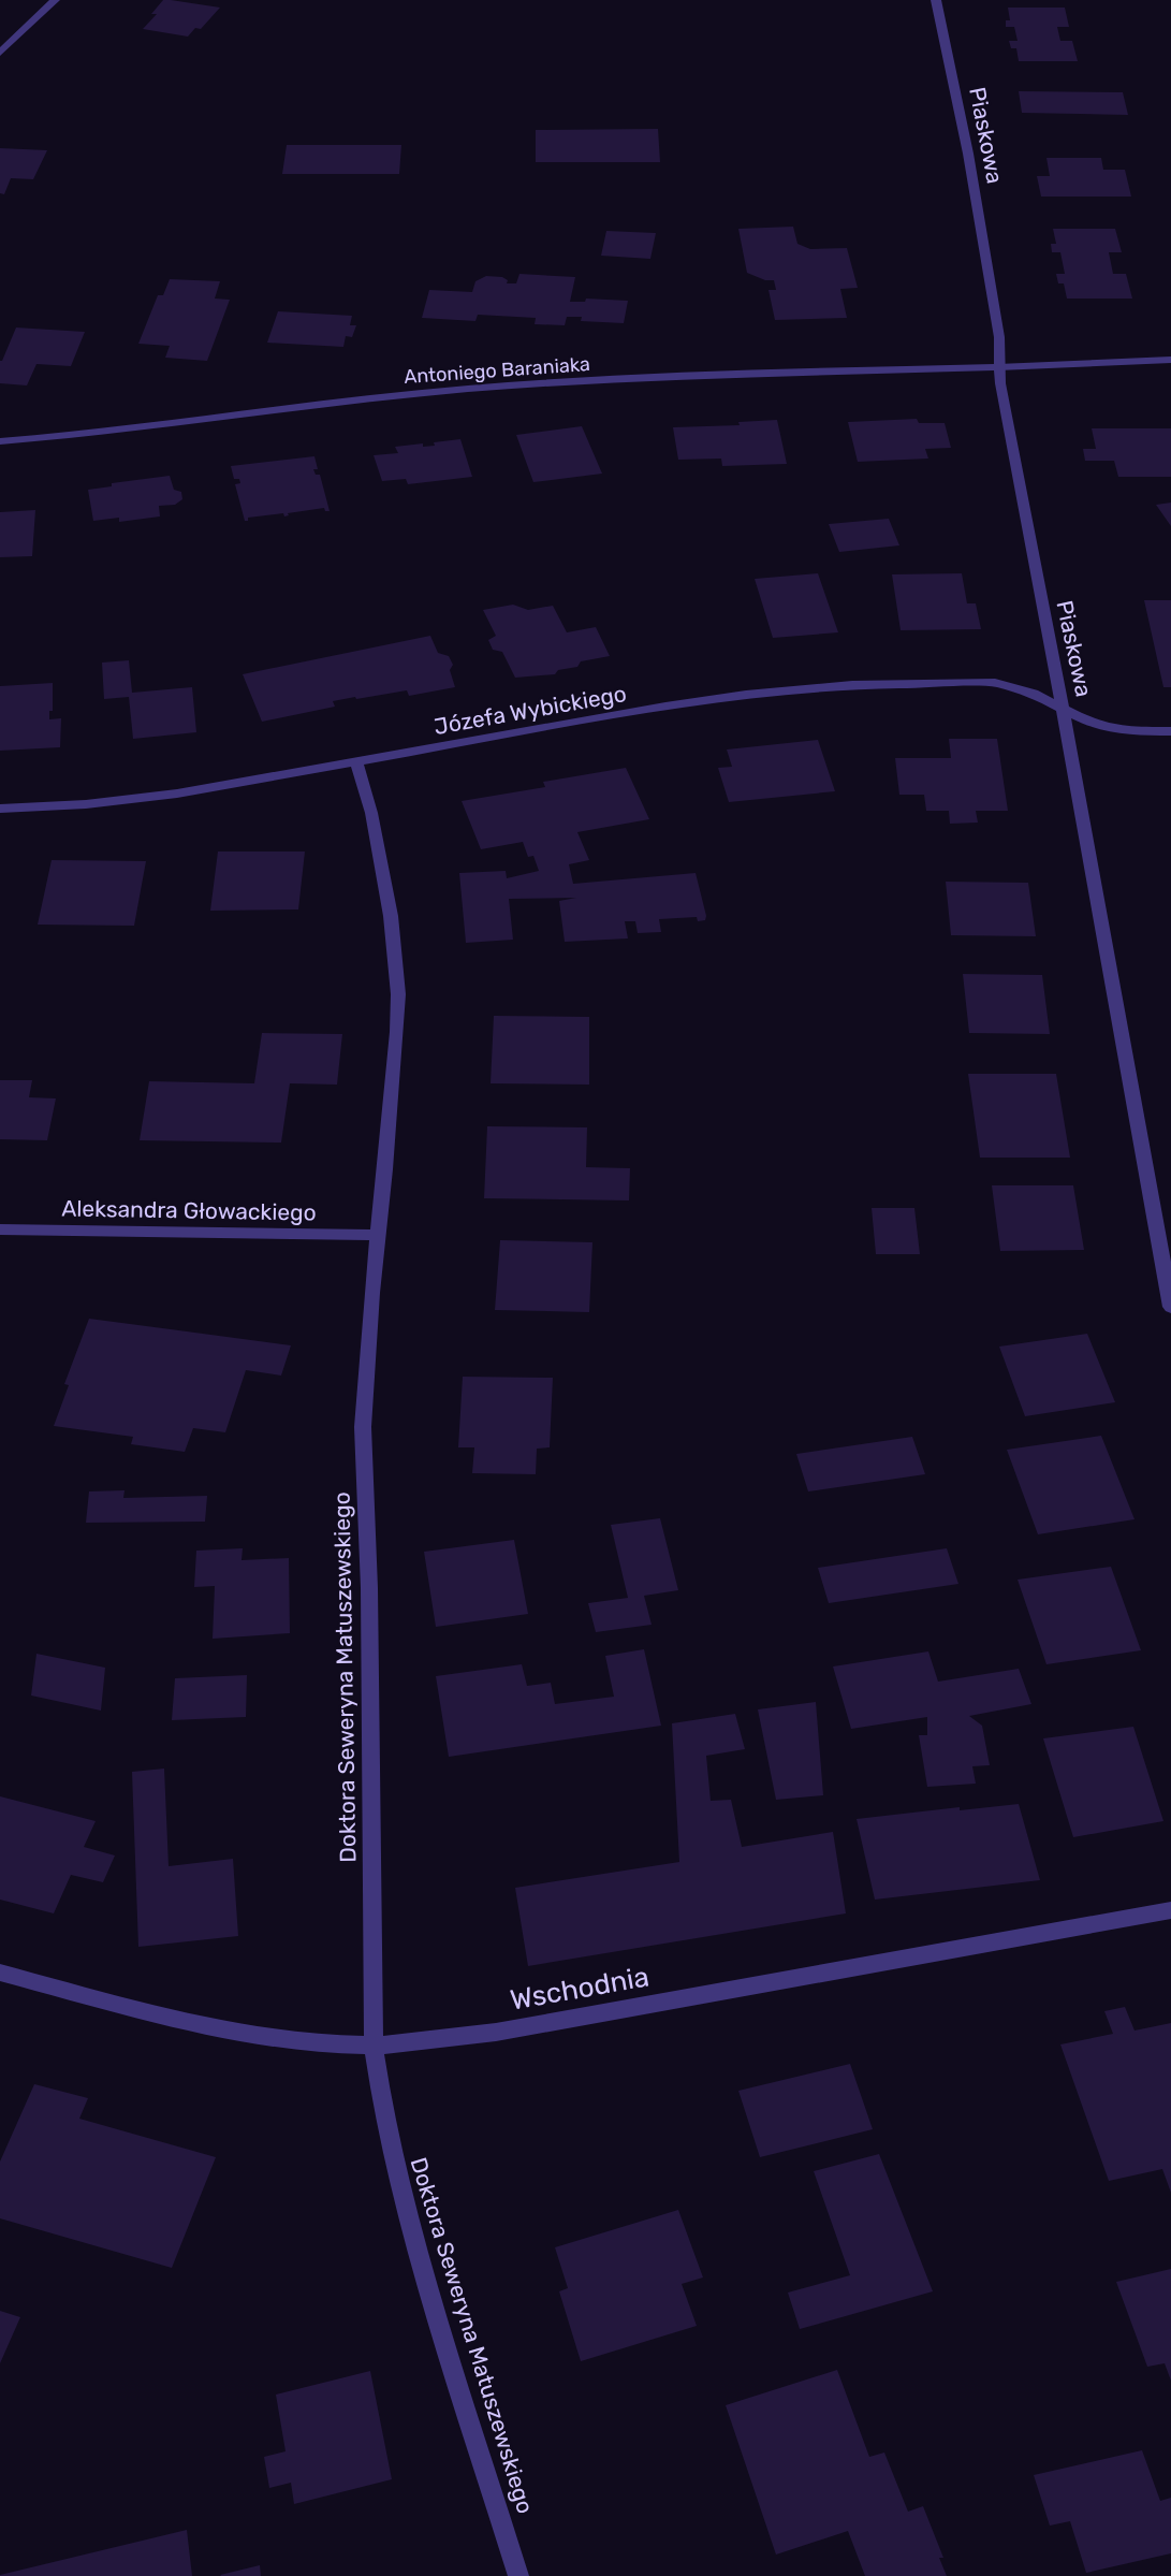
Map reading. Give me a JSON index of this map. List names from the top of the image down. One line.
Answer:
{"streets":{"street":["Piaskowa","Antoniego Baraniaka","Józefa Wybickiego","Aleksandra Głowackiego","Doktora Seweryna Matuszewskiego","Wschodnia"]},"crossings":[["Piaskowa","Antoniego Baraniaka"],["Piaskowa","Józefa Wybickiego"],["Józefa Wybickiego","Doktora Seweryna Matuszewskiego"],["Aleksandra Głowackiego","Doktora Seweryna Matuszewskiego"],["Doktora Seweryna Matuszewskiego","Wschodnia"]]}
